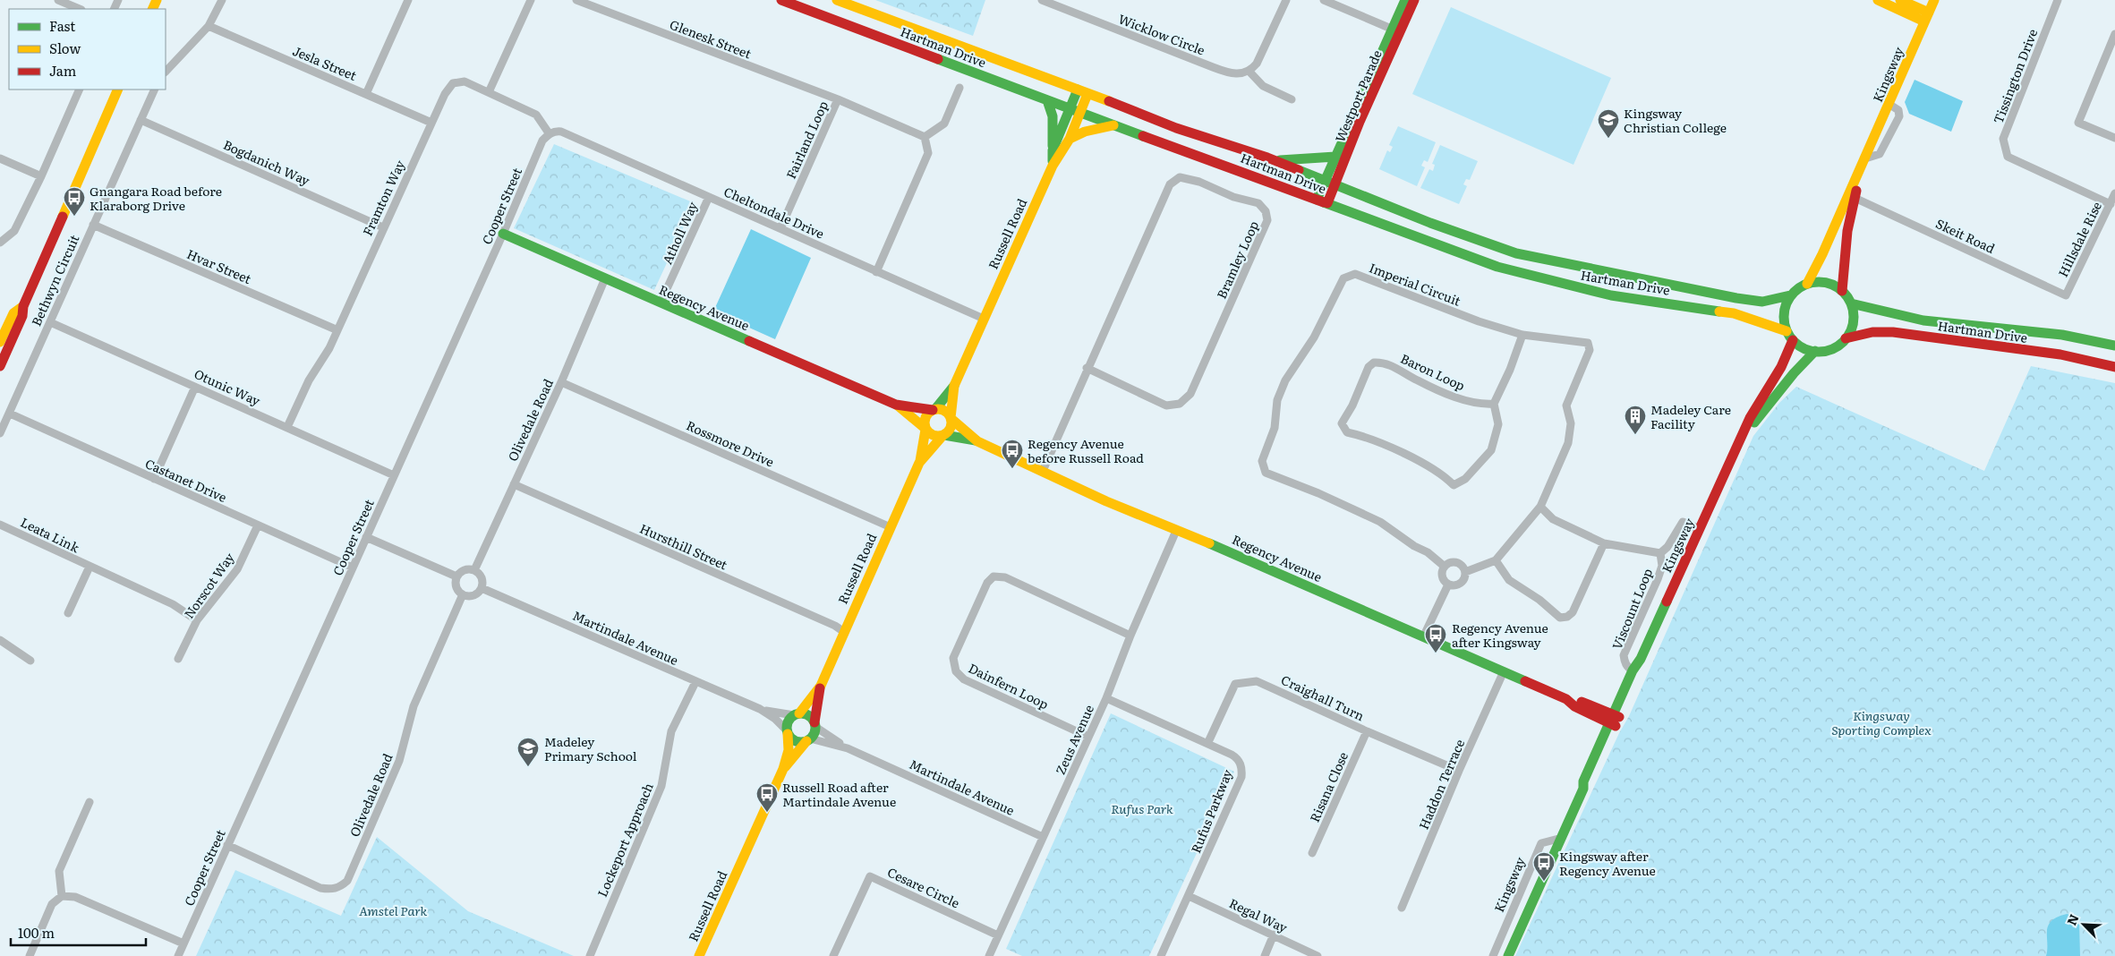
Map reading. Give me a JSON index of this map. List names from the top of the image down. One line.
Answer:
{"streets":{"main road":["Hartman Drive","Kingsway","Westport Parade","Russell Road","Regency Avenue"],"street":["Wicklow Circle","Glenesk Street","Jesla Street","Tissington Drive","Fairland Loop","Bogdanich Way","Framton Way","Cooper Street","Cheltondale Drive","Atholl Way","Skeit Road","Hillsdale Rise","Bramley Loop","Hvar Street","Bethwyn Circuit","Imperial Circuit","Baron Loop","Otunic Way","Olivedale Road","Rossmore Drive","Castanet Drive","Leata Link","Hursthill Street","Norscot Way","Viscount Loop","Martindale Avenue","Dainfern Loop","Craighall Turn","Zeus Avenue","Haddon Terrace","Risana Close","Rufus Parkway","Lockeport Approach","Cesare Circle","Regal Way"]},"crossings":[["Glenesk Street","Fairland Loop"],["Hartman Drive","Kingsway"],["Hartman Drive","Westport Parade"],["Hartman Drive","Russell Road"],["Jesla Street","Framton Way"],["Kingsway","Skeit Road"],["Kingsway","Regency Avenue"],["Kingsway","Viscount Loop"],["Tissington Drive","Hillsdale Rise"],["Fairland Loop","Cheltondale Drive"],["Bogdanich Way","Framton Way"],["Bogdanich Way","Bethwyn Circuit"],["Framton Way","Cooper Street"],["Framton Way","Cheltondale Drive"],["Framton Way","Hvar Street"],["Framton Way","Otunic Way"],["Cooper Street","Cheltondale Drive"],["Cooper Street","Regency Avenue"],["Cooper Street","Otunic Way"],["Cooper Street","Olivedale Road"],["Cooper Street","Castanet Drive"],["Cheltondale Drive","Atholl Way"],["Cheltondale Drive","Russell Road"],["Atholl Way","Regency Avenue"],["Russell Road","Regency Avenue"],["Russell Road","Rossmore Drive"],["Russell Road","Hursthill Street"],["Russell Road","Martindale Avenue"],["Skeit Road","Hillsdale Rise"],["Bramley Loop","Regency Avenue"],["Hvar Street","Bethwyn Circuit"],["Bethwyn Circuit","Otunic Way"],["Bethwyn Circuit","Castanet Drive"],["Imperial Circuit","Viscount Loop"],["Regency Avenue","Olivedale Road"],["Regency Avenue","Zeus Avenue"],["Regency Avenue","Haddon Terrace"],["Olivedale Road","Rossmore Drive"],["Olivedale Road","Hursthill Street"],["Olivedale Road","Martindale Avenue"],["Castanet Drive","Norscot Way"],["Leata Link","Norscot Way"],["Martindale Avenue","Zeus Avenue"],["Martindale Avenue","Lockeport Approach"],["Dainfern Loop","Zeus Avenue"],["Craighall Turn","Haddon Terrace"],["Craighall Turn","Risana Close"],["Craighall Turn","Rufus Parkway"],["Zeus Avenue","Rufus Parkway"],["Zeus Avenue","Cesare Circle"],["Rufus Parkway","Regal Way"]],"parks":["Kingsway Sporting Complex","Rufus Park","Amstel Park"],"places":{"school or university":["Kingsway Christian College","Madeley Primary School"],"bus stop":["Gnangara Road before Klaraborg Drive","Regency Avenue before Russell Road","Regency Avenue after Kingsway","Russell Road after Martindale Avenue","Kingsway after Regency Avenue"],"building":["Madeley Care Facility"]},"legend":["Fast","Slow","Jam"],"scale_bar":"100 m","north":"top left"}
